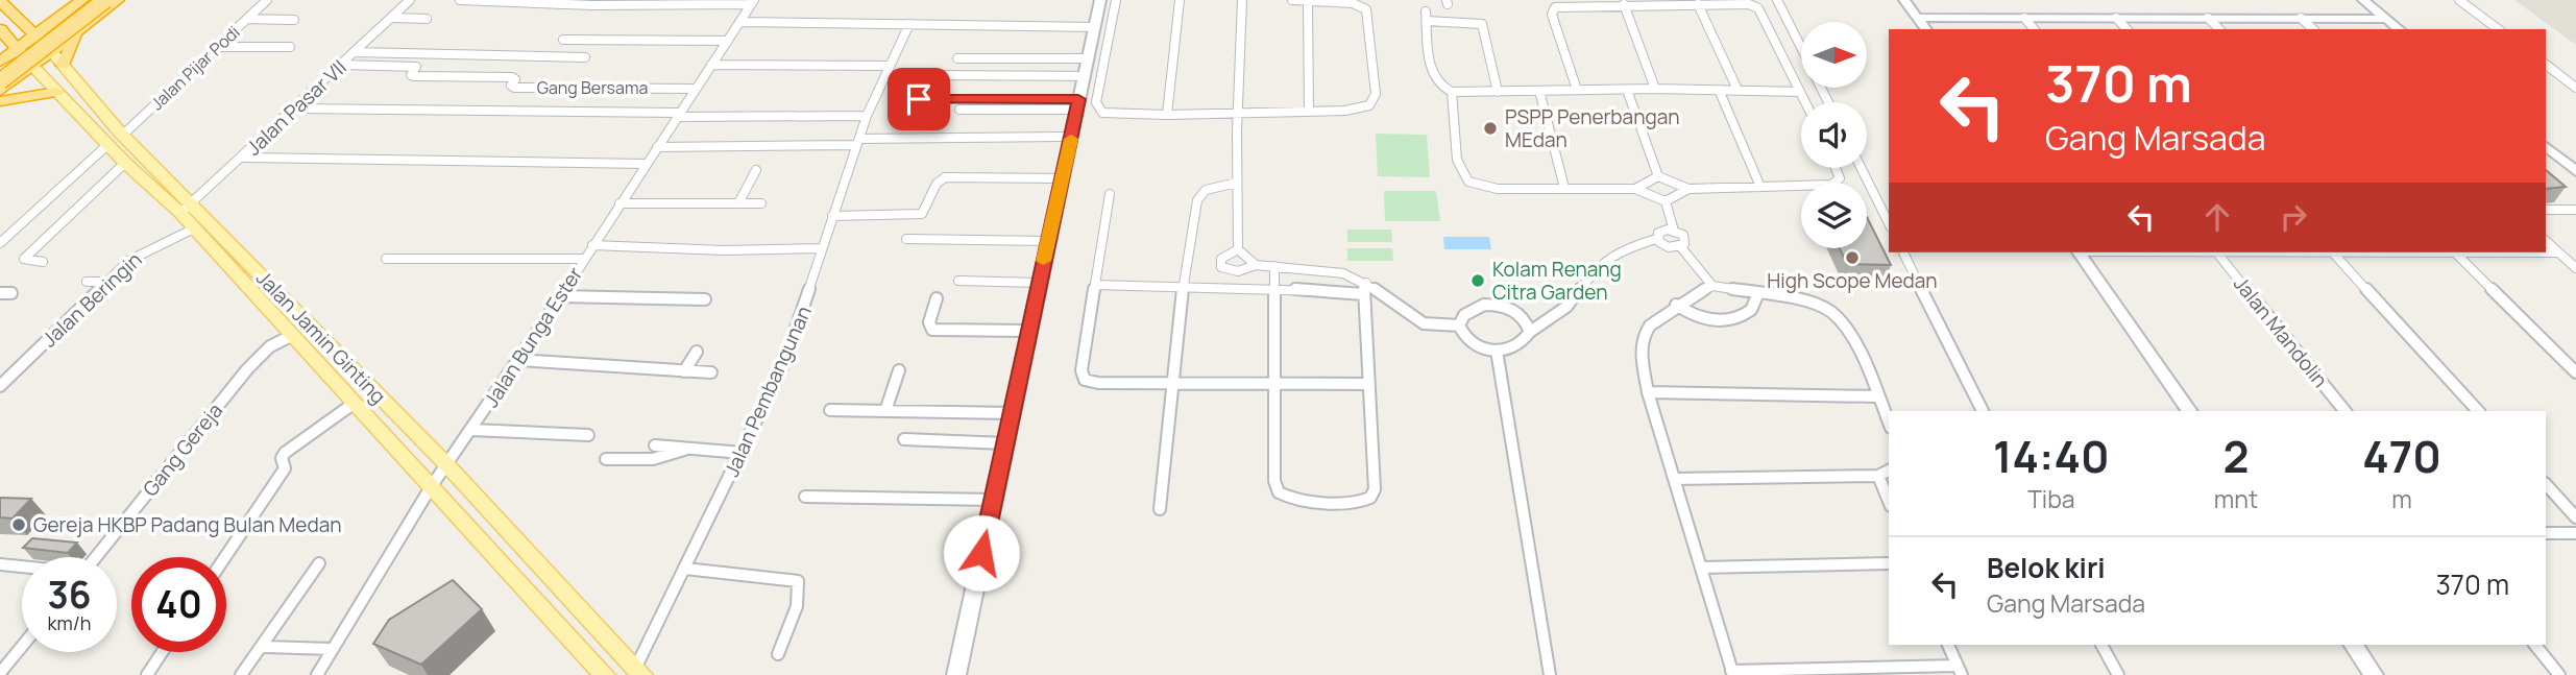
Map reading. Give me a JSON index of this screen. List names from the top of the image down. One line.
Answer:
{"streets":{"highway":["Jalan Jamin Ginting"],"street":["Jalan Pijar Podi","Gang Bersama","Jalan Pasar VII","Jalan Beringin","Jalan Mandolin","Jalan Bunga Ester","Jalan Pembangunan","Gang Gereja"]},"crossings":[["Jalan Pijar Podi","Jalan Jamin Ginting"],["Gang Bersama","Jalan Pasar VII"],["Gang Bersama","Jalan Bunga Ester"],["Jalan Pasar VII","Jalan Jamin Ginting"],["Jalan Beringin","Jalan Jamin Ginting"],["Jalan Jamin Ginting","Jalan Bunga Ester"],["Jalan Jamin Ginting","Jalan Pembangunan"],["Jalan Jamin Ginting","Gang Gereja"]],"places":["PSPP Penerbangan MEdan","High Scope Medan","Kolam Renang Citra Garden","Gereja HKBP Padang Bulan Medan"],"north":"right","page":{"turn":["370 m","Gang Marsada"],"eta":["14:40","Tiba","2","mnt","470","m"],"list":[{"name":"Belok kiri","note":"Gang Marsada","value":"370 m"}],"speed":"36 km/h","limit":"40"}}
